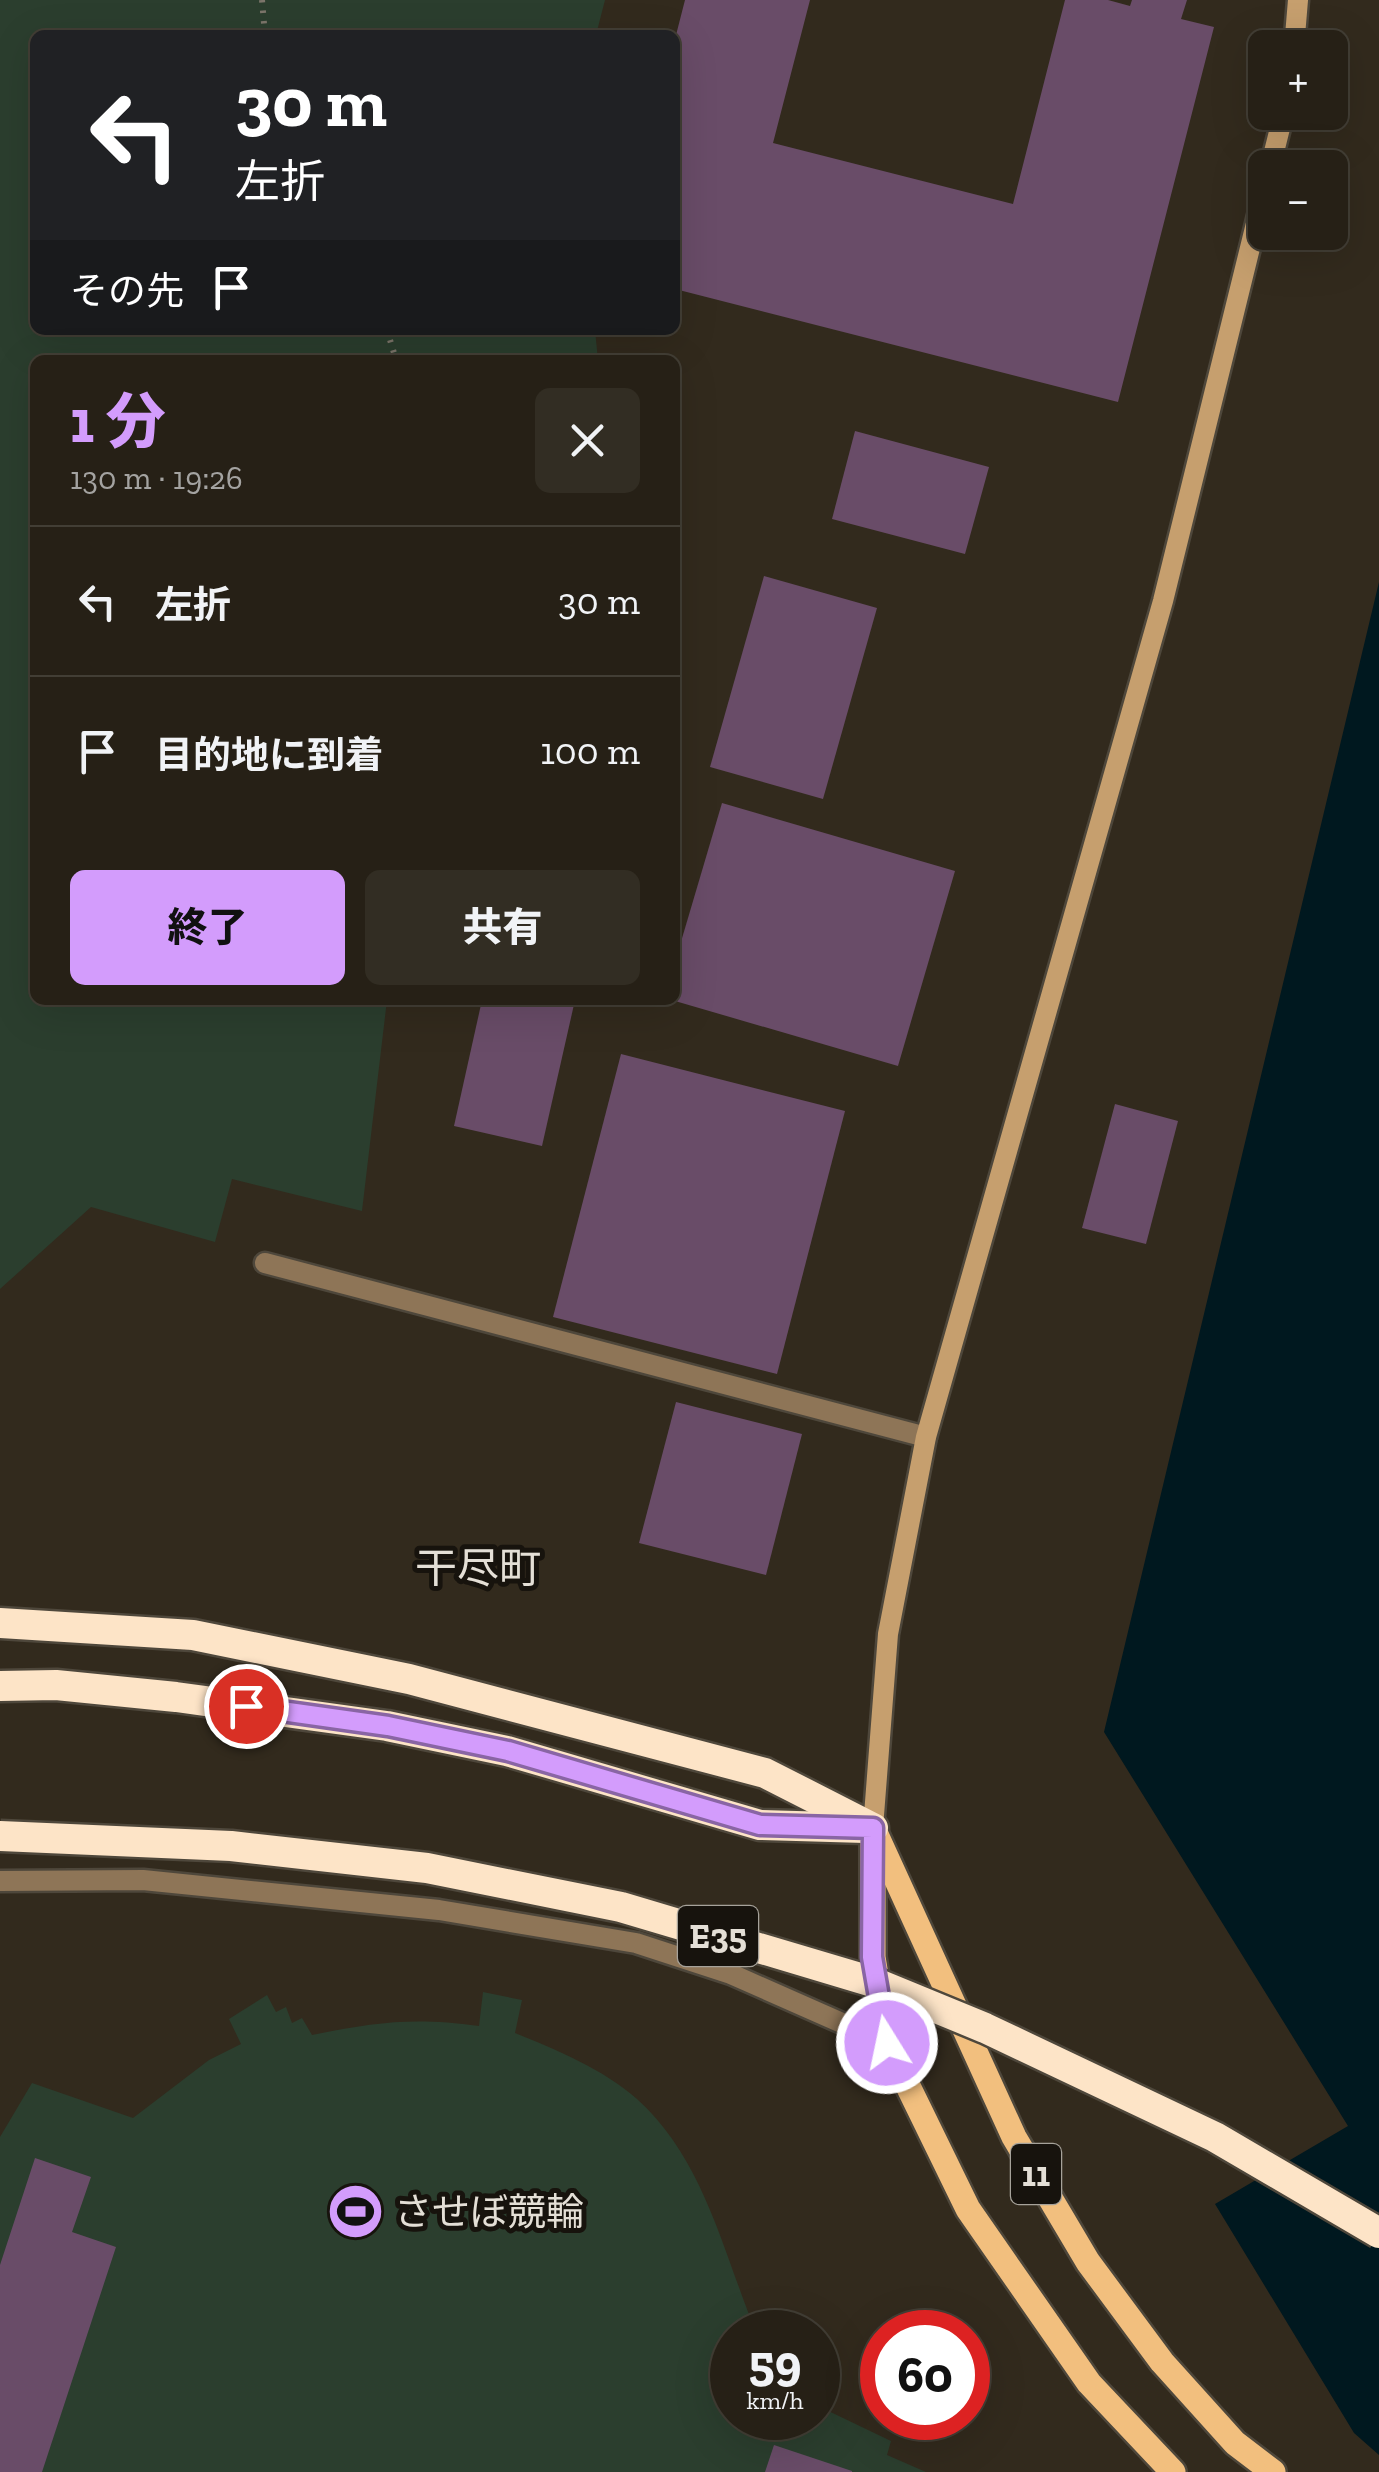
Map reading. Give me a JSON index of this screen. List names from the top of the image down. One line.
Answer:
{"streets":{"highway":["E35"],"main road":["11"]},"districts":["干尽町"],"places":{"sports":["させぼ競輪"]},"page":{"map_buttons":["+","−"],"turn":["30 m","左折"],"then":"その先","heading":["1 分","130 m · 19:26"],"list":[{"name":"左折","value":"30 m"},{"name":"目的地に到着","value":"100 m"}],"buttons":["終了","共有"],"speed":"59 km/h","limit":"60"}}
